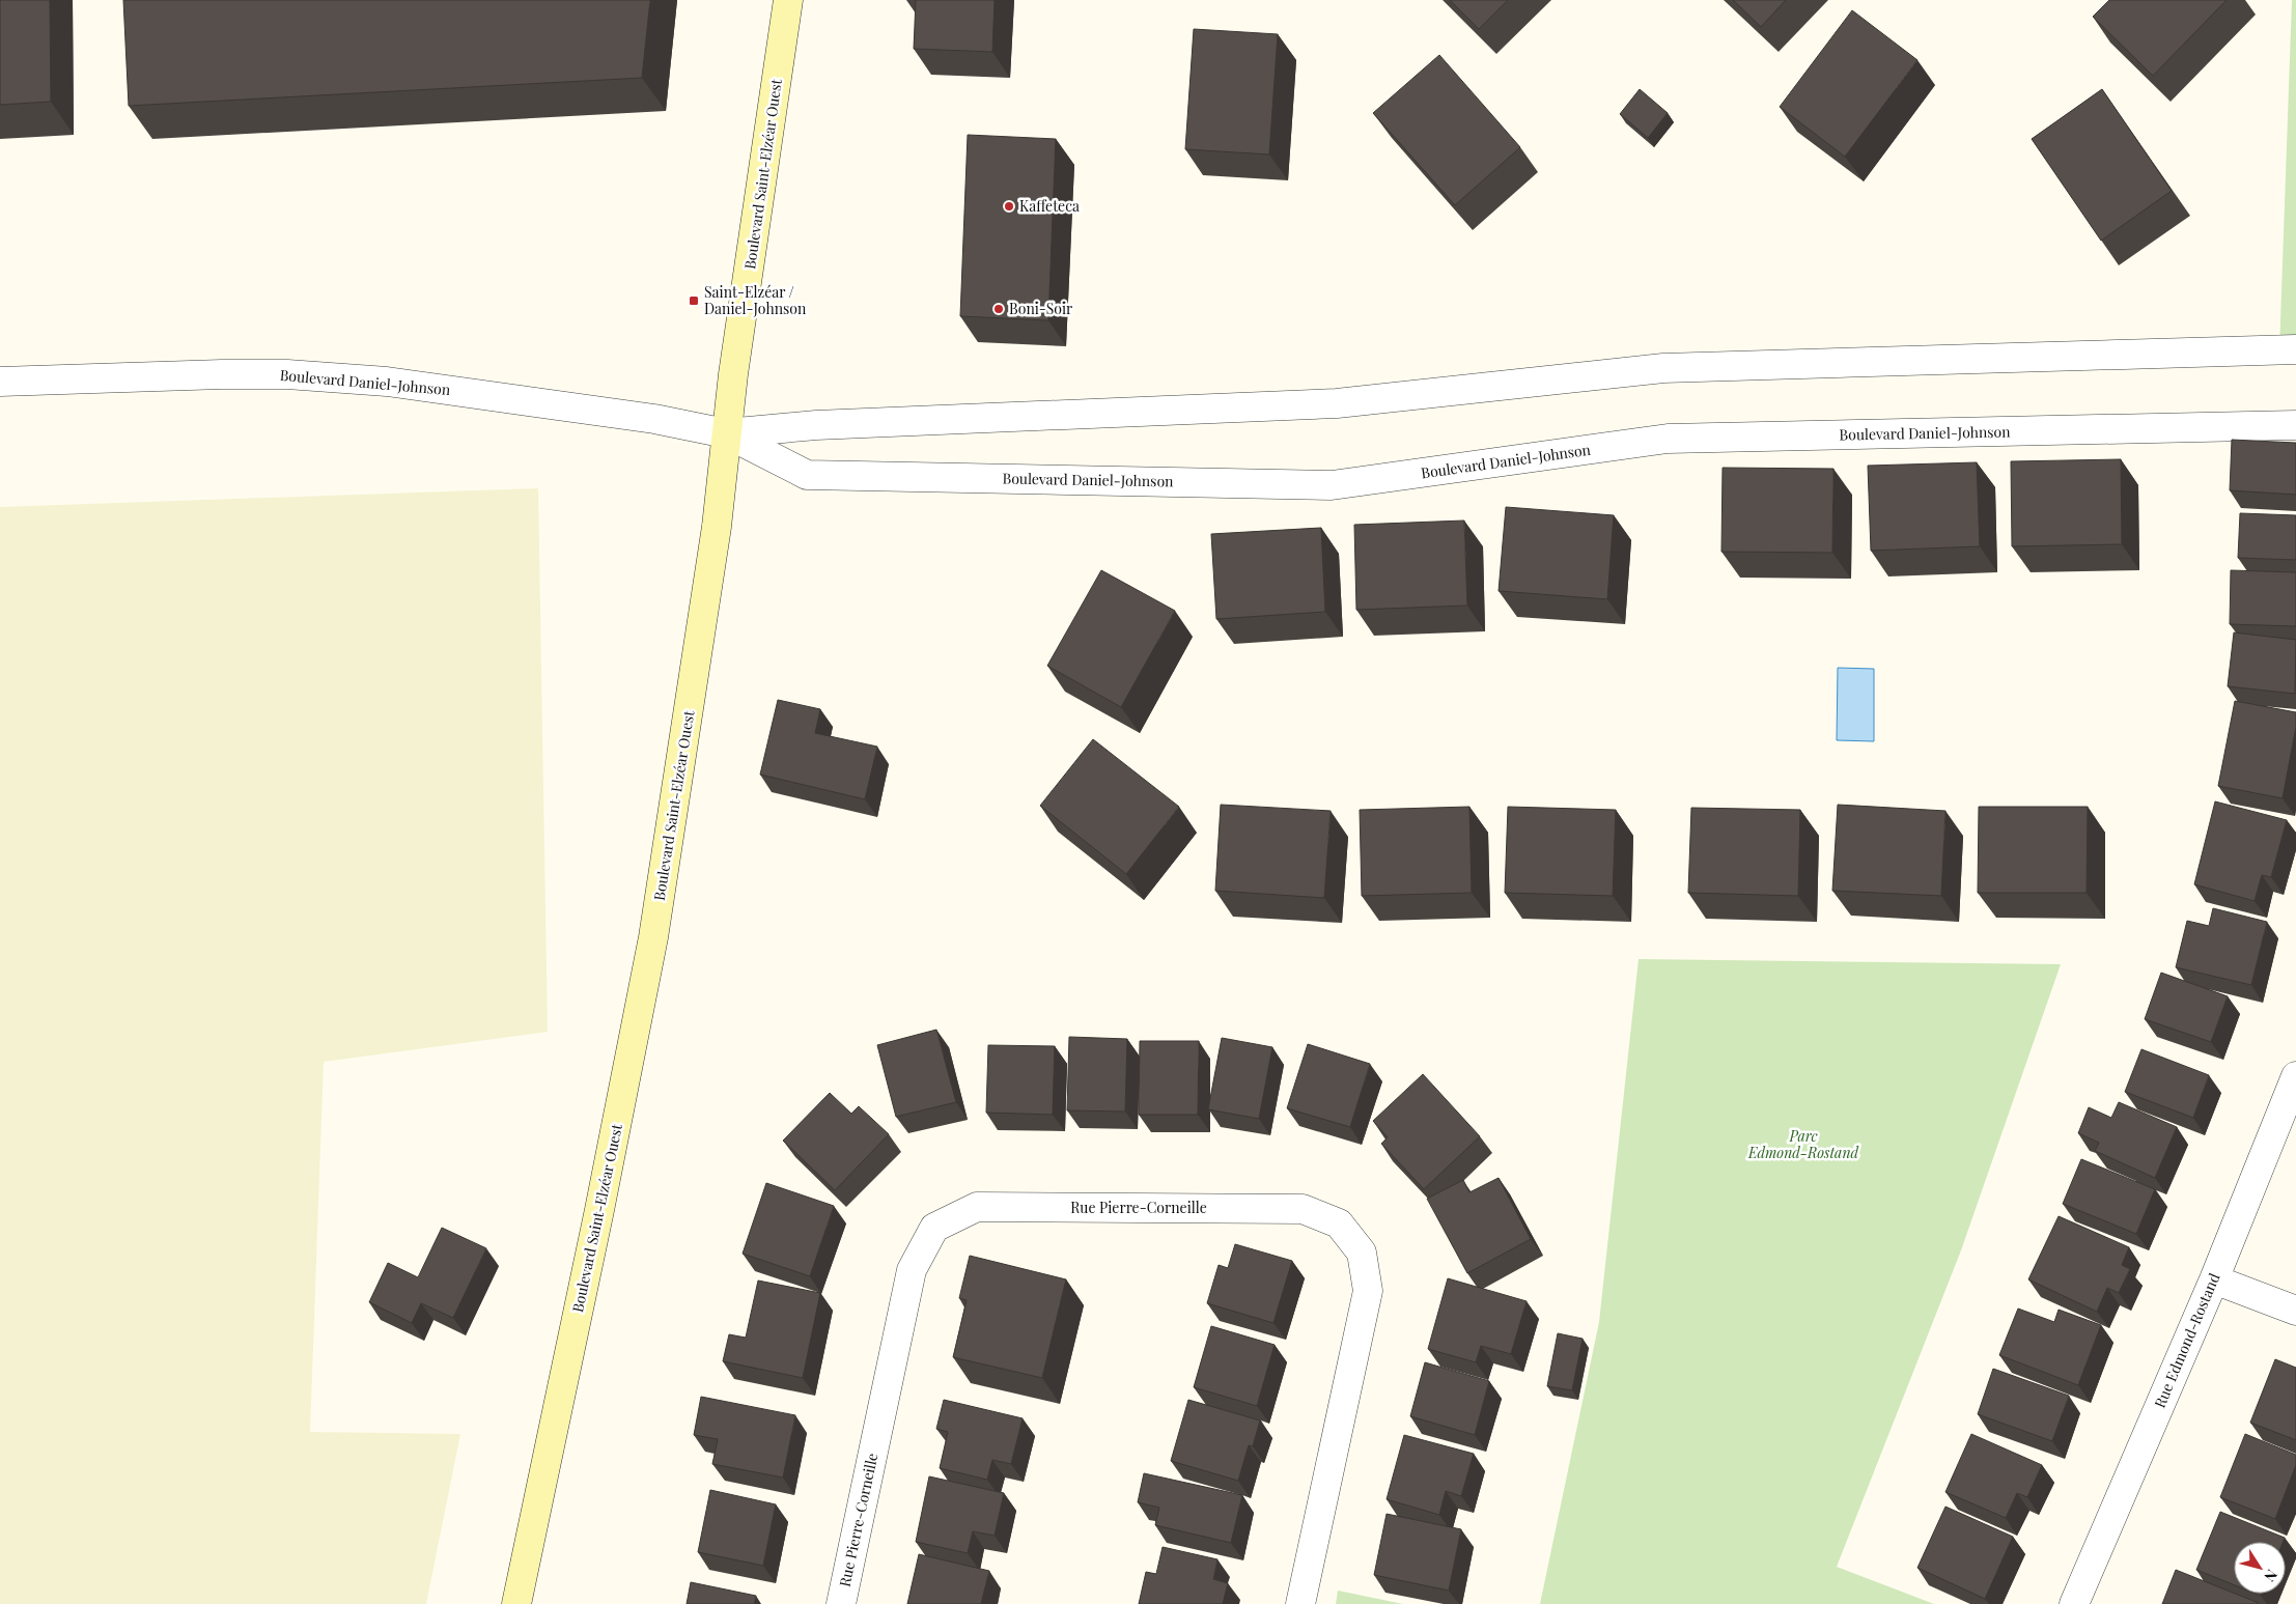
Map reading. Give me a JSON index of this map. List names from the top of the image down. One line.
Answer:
{"streets":{"street":["Boulevard Saint-Elzéar Ouest","Boulevard Daniel-Johnson","Rue Pierre-Corneille","Rue Edmond-Rostand"]},"crossings":[["Boulevard Saint-Elzéar Ouest","Boulevard Daniel-Johnson"]],"parks":["Parc Edmond-Rostand"],"places":{"other":["Kaffeteca","Boni-Soir"],"transit":["Saint-Elzéar / Daniel-Johnson"]},"north":"bottom right"}
